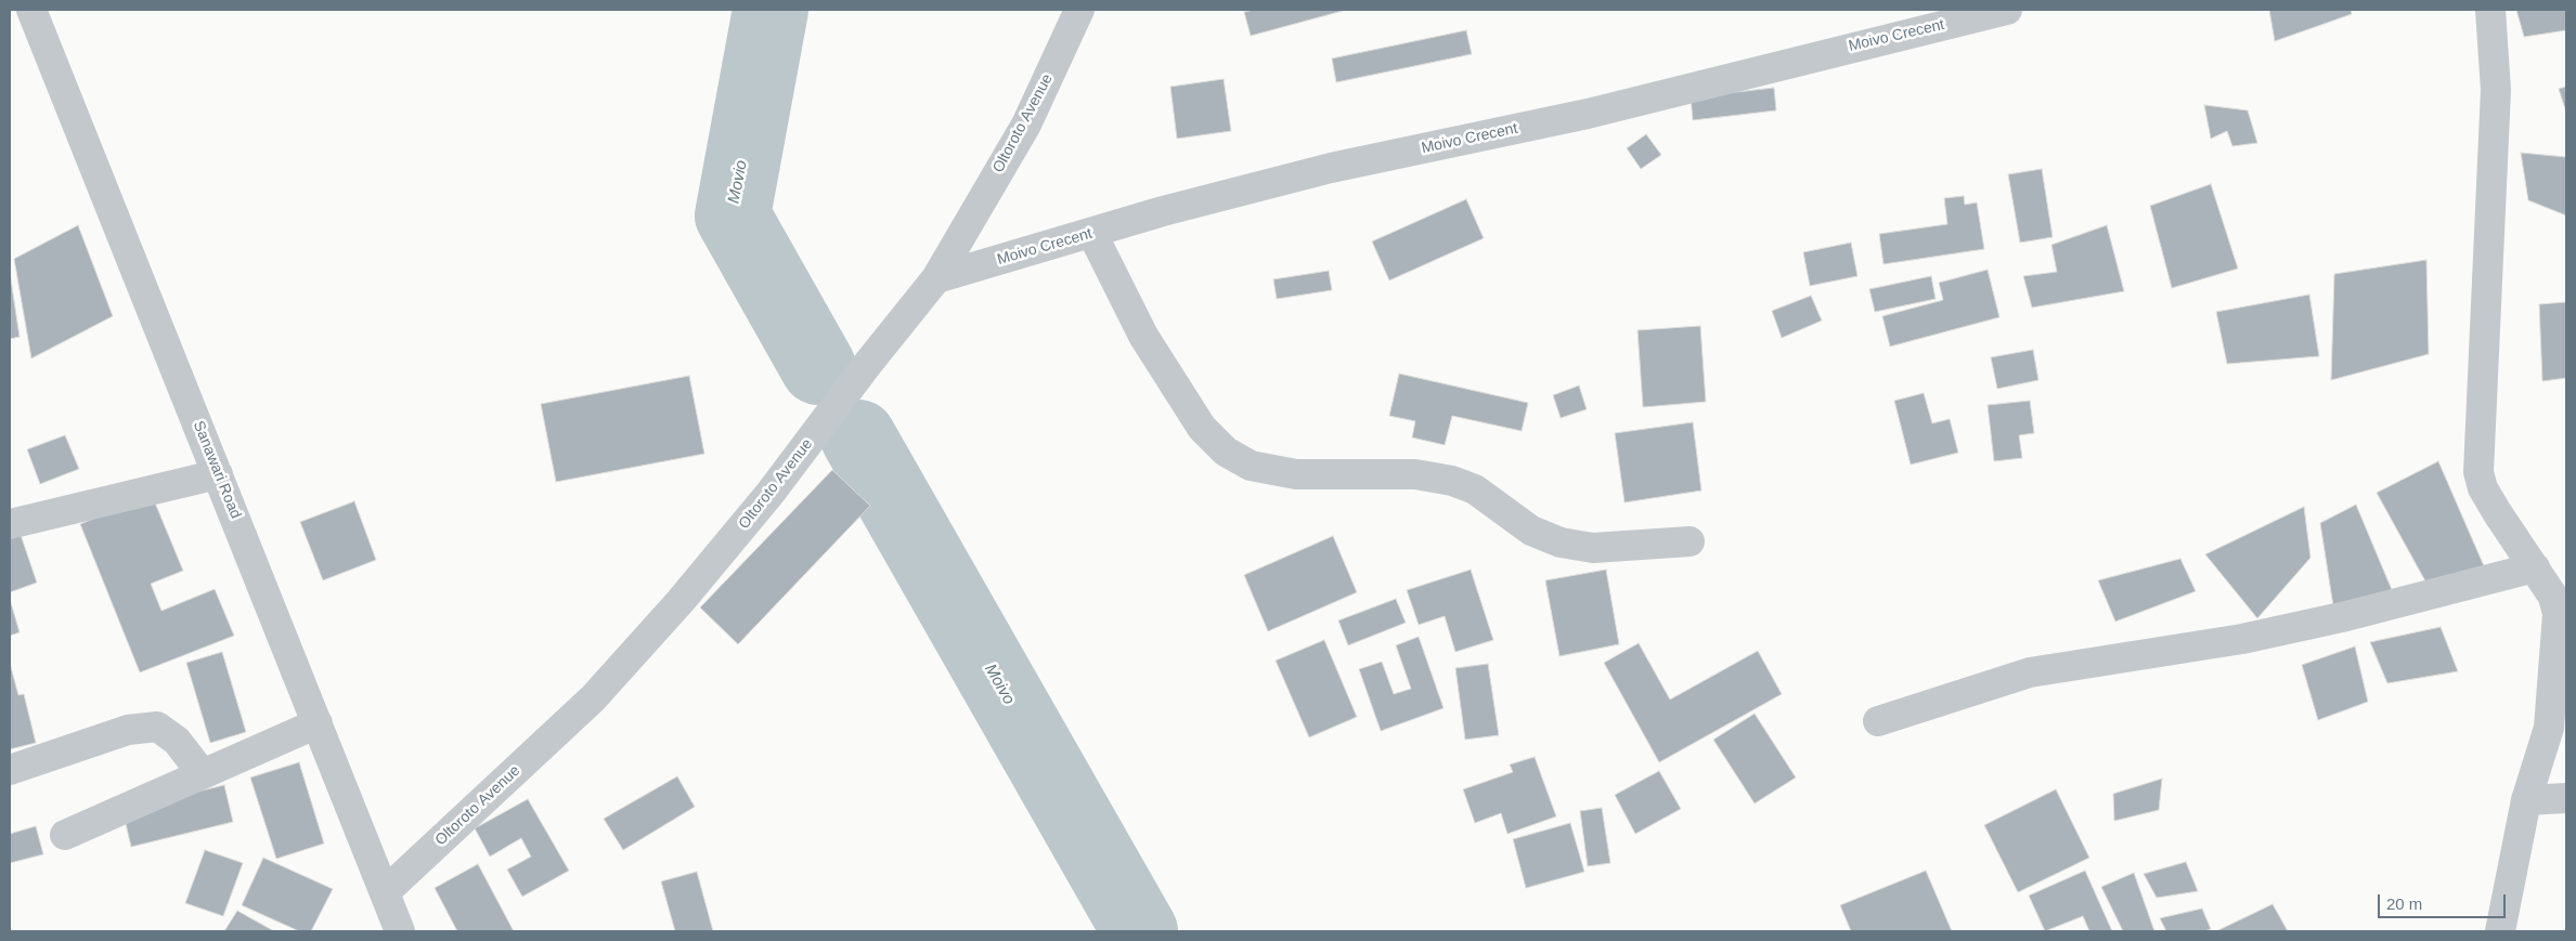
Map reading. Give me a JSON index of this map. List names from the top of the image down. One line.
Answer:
{"streets":{"street":["Moivo Crecent","Oltoroto Avenue","Sanawari Road"]},"crossings":[["Moivo Crecent","Oltoroto Avenue"],["Oltoroto Avenue","Sanawari Road"]],"water":["Movio","Moivo"],"scale_bar":"20 m"}
